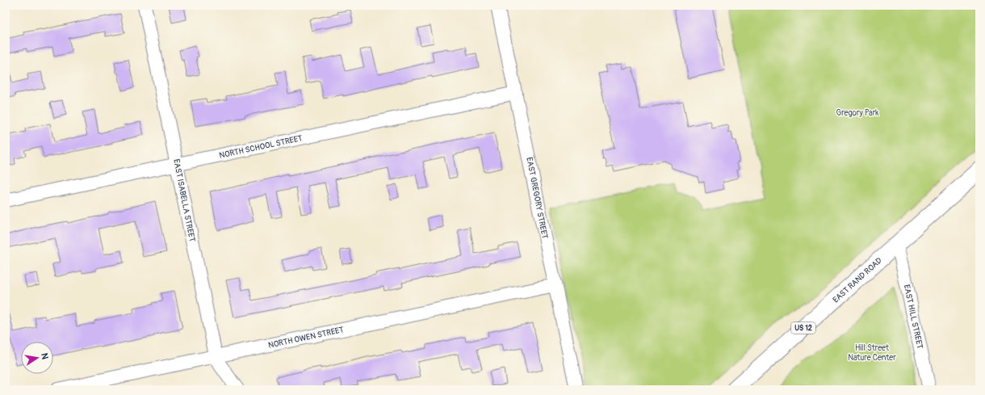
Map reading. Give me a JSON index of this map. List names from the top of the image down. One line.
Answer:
{"streets":{"main road":["EAST RAND ROAD","US 12"],"street":["NORTH SCHOOL STREET","EAST GREGORY STREET","EAST ISABELLA STREET","EAST HILL STREET","NORTH OWEN STREET"]},"crossings":[["NORTH SCHOOL STREET","EAST GREGORY STREET"],["NORTH SCHOOL STREET","EAST ISABELLA STREET"],["EAST GREGORY STREET","NORTH OWEN STREET"],["EAST ISABELLA STREET","NORTH OWEN STREET"],["EAST RAND ROAD","EAST HILL STREET"]],"parks":["Gregory Park","Hill Street Nature Center"],"north":"right"}
